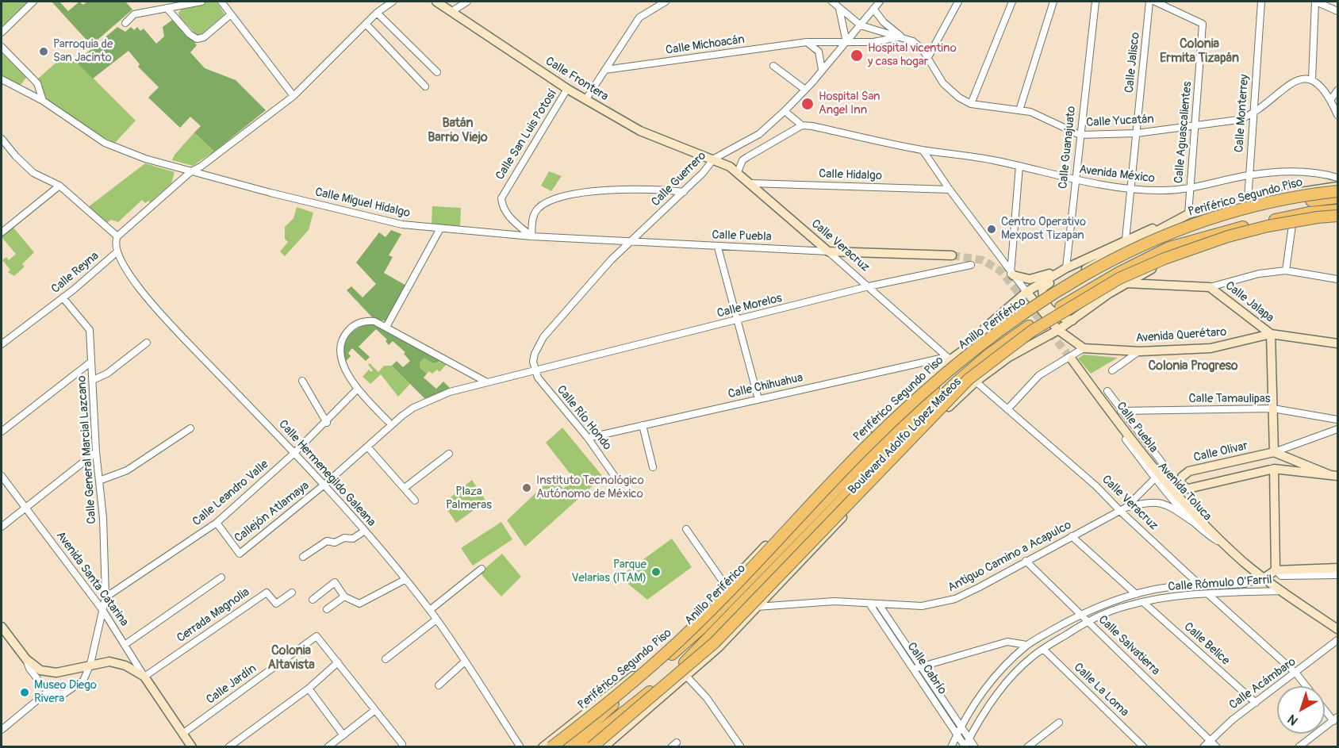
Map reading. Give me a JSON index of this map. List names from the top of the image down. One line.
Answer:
{"streets":{"highway":["Periférico Segundo Piso","Anillo Periférico"],"main road":["Calle Frontera","Calle Puebla","Calle Veracruz","Calle Jalapa","Avenida Querétaro","Boulevard Adolfo López Mateos","Calle Olivar","Avenida Toluca","Avenida Santa Catarina"],"street":["Calle Michoacán","Calle Jalisco","Calle Monterrey","Calle Yucatán","Calle Aguascalientes","Calle San Luis Potosí","Calle Guanajuato","Avenida México","Calle Hidalgo","Calle Guerrero","Calle Miguel Hidalgo","Calle Reyna","Calle Morelos","Calle Chihuahua","Calle Tamaulipas","Calle Río Hondo","Calle General Marcial Lazcano","Calle Hermenegildo Galeana","Calle Leandro Valle","Callejón Atlamaya","Antiguo Camino a Acapulco","Calle Rómulo O'Farril","Cerrada Magnolia","Calle Belice","Calle Salvatierra","Calle Cabrío","Calle Acámbaro","Calle Jardín","Calle La Loma"]},"crossings":[["Calle Michoacán","Calle Yucatán"],["Calle Michoacán","Calle Guerrero"],["Calle Jalisco","Calle Yucatán"],["Calle Jalisco","Avenida México"],["Calle Frontera","Calle San Luis Potosí"],["Calle Frontera","Calle Guerrero"],["Calle Frontera","Calle Veracruz"],["Calle Monterrey","Calle Yucatán"],["Calle Monterrey","Avenida México"],["Calle Yucatán","Calle Aguascalientes"],["Calle Yucatán","Calle Guanajuato"],["Calle Yucatán","Calle Guerrero"],["Calle Aguascalientes","Avenida México"],["Calle San Luis Potosí","Calle Miguel Hidalgo"],["Calle San Luis Potosí","Calle Puebla"],["Calle Guanajuato","Avenida México"],["Calle Hidalgo","Calle Veracruz"],["Calle Guerrero","Calle Puebla"],["Calle Guerrero","Calle Veracruz"],["Calle Guerrero","Calle Morelos"],["Calle Guerrero","Calle Río Hondo"],["Calle Miguel Hidalgo","Calle Puebla"],["Calle Puebla","Calle Veracruz"],["Calle Puebla","Avenida Toluca"],["Calle Veracruz","Calle Morelos"],["Calle Veracruz","Calle Chihuahua"],["Calle Veracruz","Boulevard Adolfo López Mateos"],["Calle Veracruz","Antiguo Camino a Acapulco"],["Calle Veracruz","Calle Rómulo O'Farril"],["Calle Reyna","Calle General Marcial Lazcano"],["Calle Reyna","Calle Hermenegildo Galeana"],["Calle Jalapa","Avenida Querétaro"],["Calle Jalapa","Calle Tamaulipas"],["Calle Jalapa","Boulevard Adolfo López Mateos"],["Calle Jalapa","Calle Olivar"],["Calle Morelos","Calle Río Hondo"],["Calle Morelos","Calle Hermenegildo Galeana"],["Calle Morelos","Callejón Atlamaya"],["Anillo Periférico","Boulevard Adolfo López Mateos"],["Calle Chihuahua","Calle Río Hondo"],["Boulevard Adolfo López Mateos","Antiguo Camino a Acapulco"],["Calle General Marcial Lazcano","Calle Leandro Valle"],["Calle General Marcial Lazcano","Avenida Santa Catarina"],["Calle Hermenegildo Galeana","Calle Leandro Valle"],["Calle Hermenegildo Galeana","Callejón Atlamaya"],["Avenida Toluca","Antiguo Camino a Acapulco"],["Avenida Toluca","Calle Rómulo O'Farril"],["Calle Leandro Valle","Callejón Atlamaya"],["Antiguo Camino a Acapulco","Calle Salvatierra"],["Antiguo Camino a Acapulco","Calle Cabrío"],["Avenida Santa Catarina","Cerrada Magnolia"],["Avenida Santa Catarina","Calle Jardín"],["Calle Rómulo O'Farril","Calle Belice"],["Calle Rómulo O'Farril","Calle Salvatierra"],["Calle Rómulo O'Farril","Calle Cabrío"],["Calle Rómulo O'Farril","Calle La Loma"],["Calle Belice","Calle Acámbaro"],["Calle Salvatierra","Calle Acámbaro"]],"districts":["Colonia Ermita Tizapán","Batán Barrio Viejo","Colonia Progreso","Colonia Altavista"],"parks":["Plaza Palmeras"],"places":["Parroquia de San Jacinto","Hospital vicentino y casa hogar","Hospital San Angel Inn","Centro Operativo Mexpost Tizapan","Instituto Tecnológico Autónomo de México","Parque Velarias (ITAM)","Museo Diego Rivera"],"north":"bottom left"}
